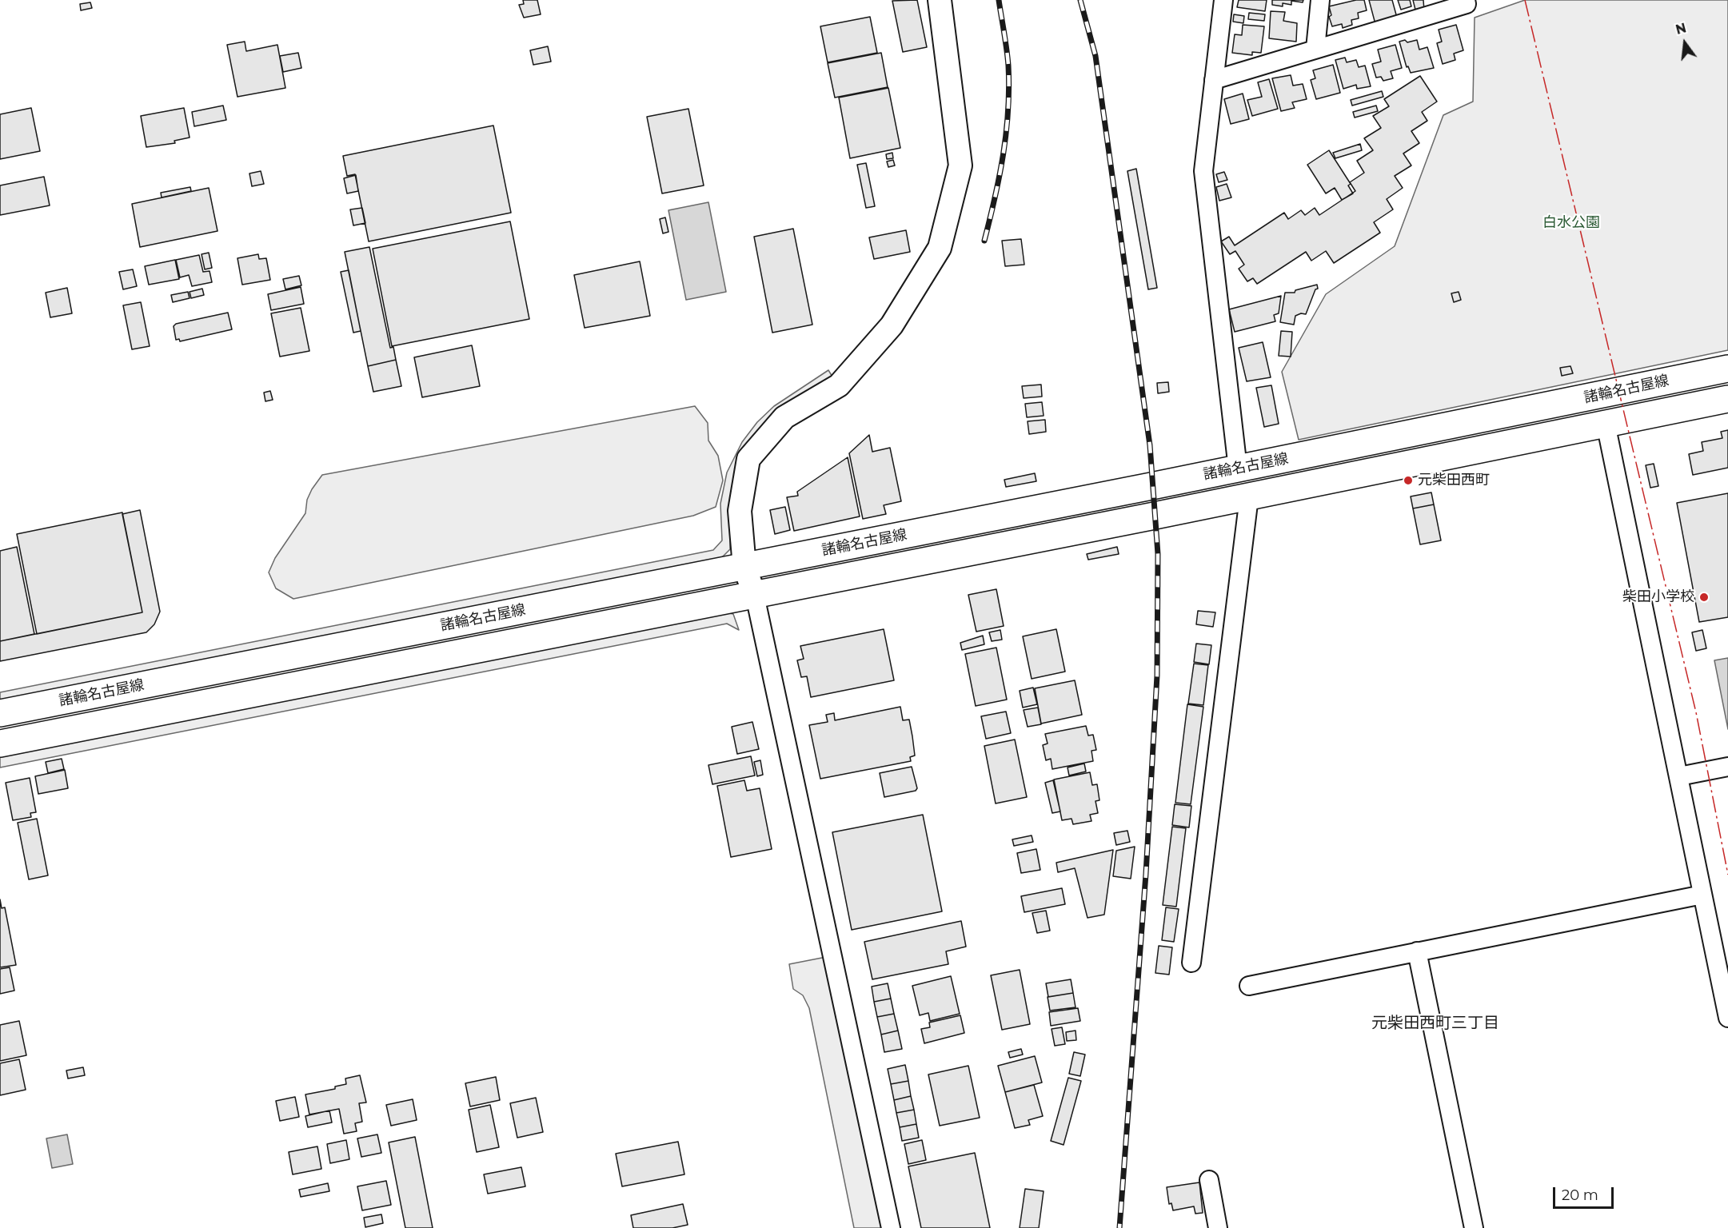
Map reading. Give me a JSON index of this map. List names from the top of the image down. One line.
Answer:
{"streets":{"main road":["諸輪名古屋線"]},"districts":["元柴田西町三丁目"],"parks":["白水公園"],"places":["元柴田西町","柴田小学校"],"scale_bar":"20 m","north":"top"}
